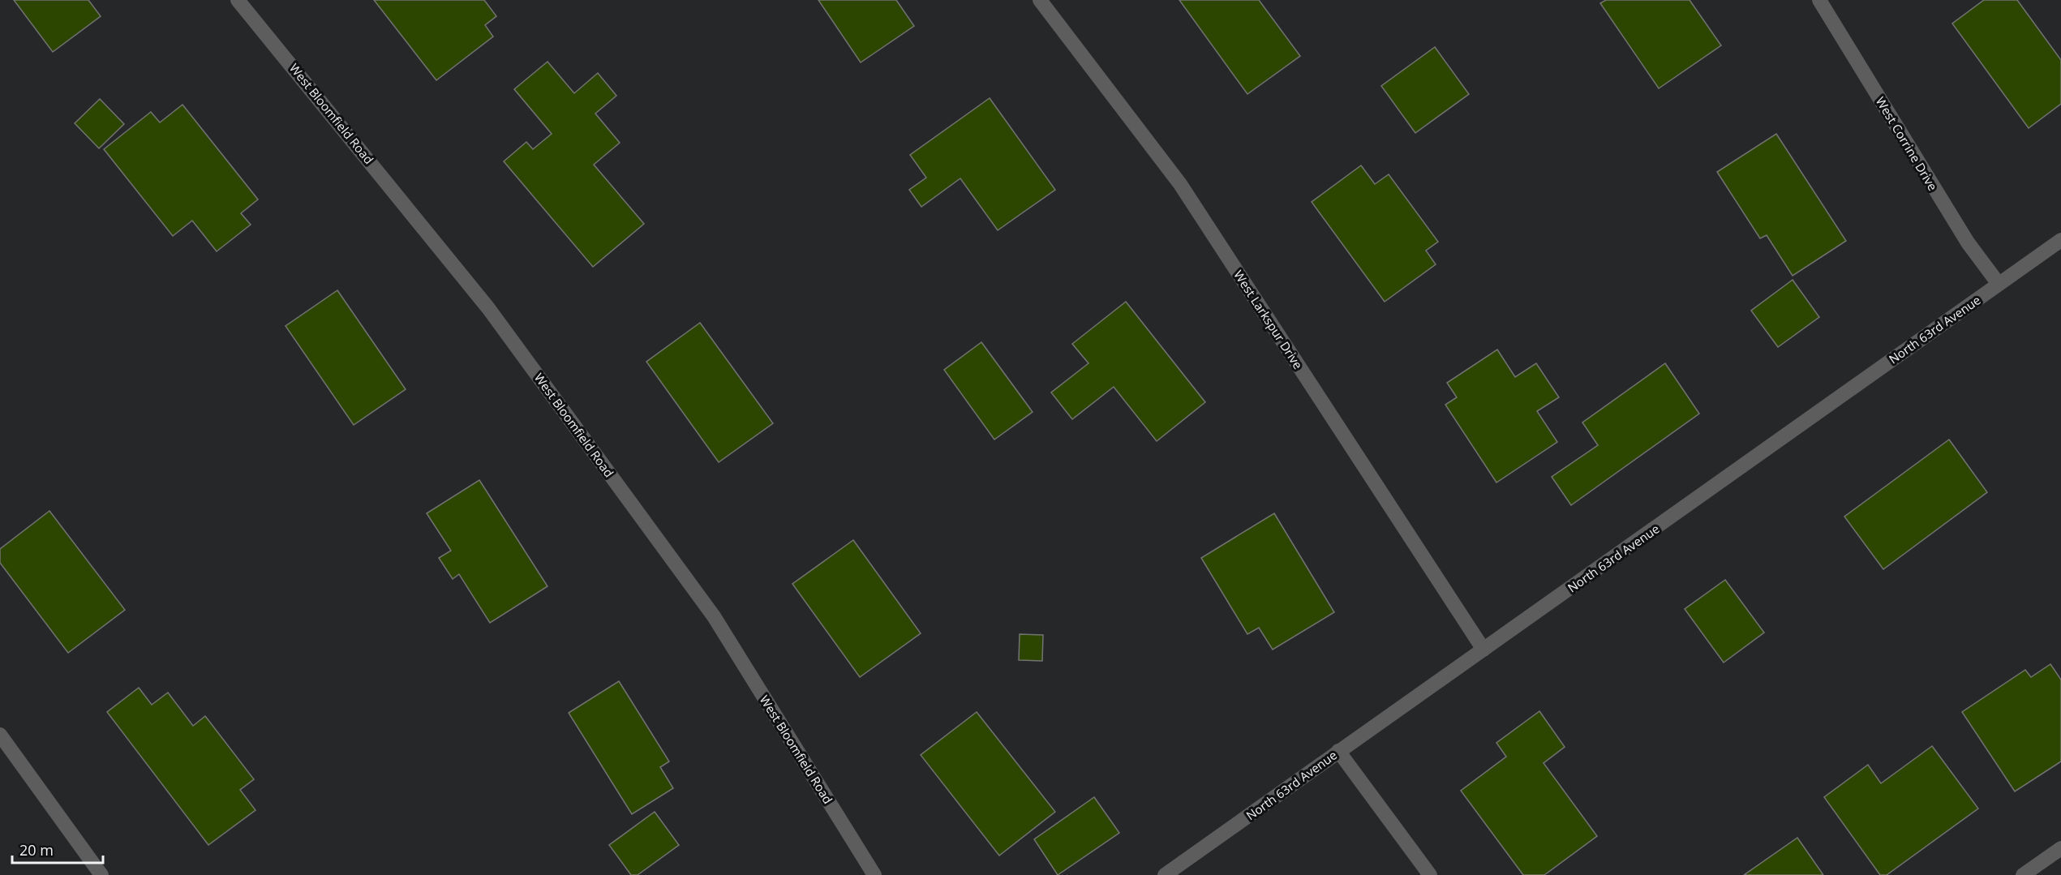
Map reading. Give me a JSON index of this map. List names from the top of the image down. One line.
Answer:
{"streets":{"street":["West Bloomfield Road","West Corrine Drive","West Larkspur Drive","North 63rd Avenue"]},"crossings":[["West Corrine Drive","North 63rd Avenue"],["West Larkspur Drive","North 63rd Avenue"]],"scale_bar":"20 m"}
